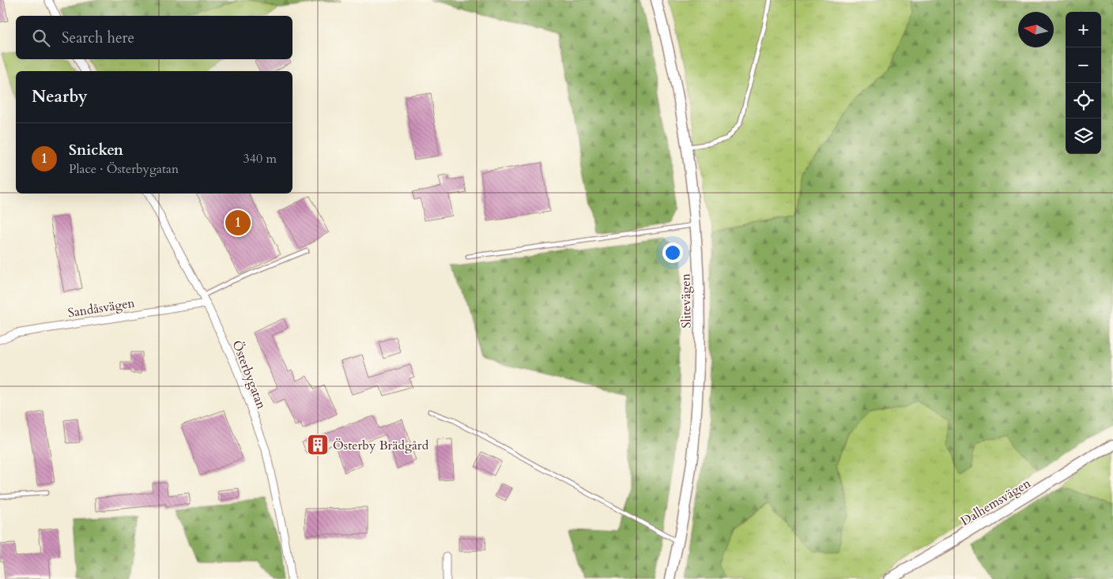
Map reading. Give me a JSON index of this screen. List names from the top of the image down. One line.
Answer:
{"streets":{"main road":["Slitevägen","Dalhemsvägen"],"street":["Sandåsvägen","Österbygatan"]},"crossings":[["Sandåsvägen","Österbygatan"]],"places":{"building":["Österby Brädgård"]},"north":"left","page":{"map_buttons":["+","−"],"search":"Search here","heading":"Nearby","list":[{"mark":"1","name":"Snicken","note":"Place · Österbygatan","value":"340 m"}],"pins":"1"}}
